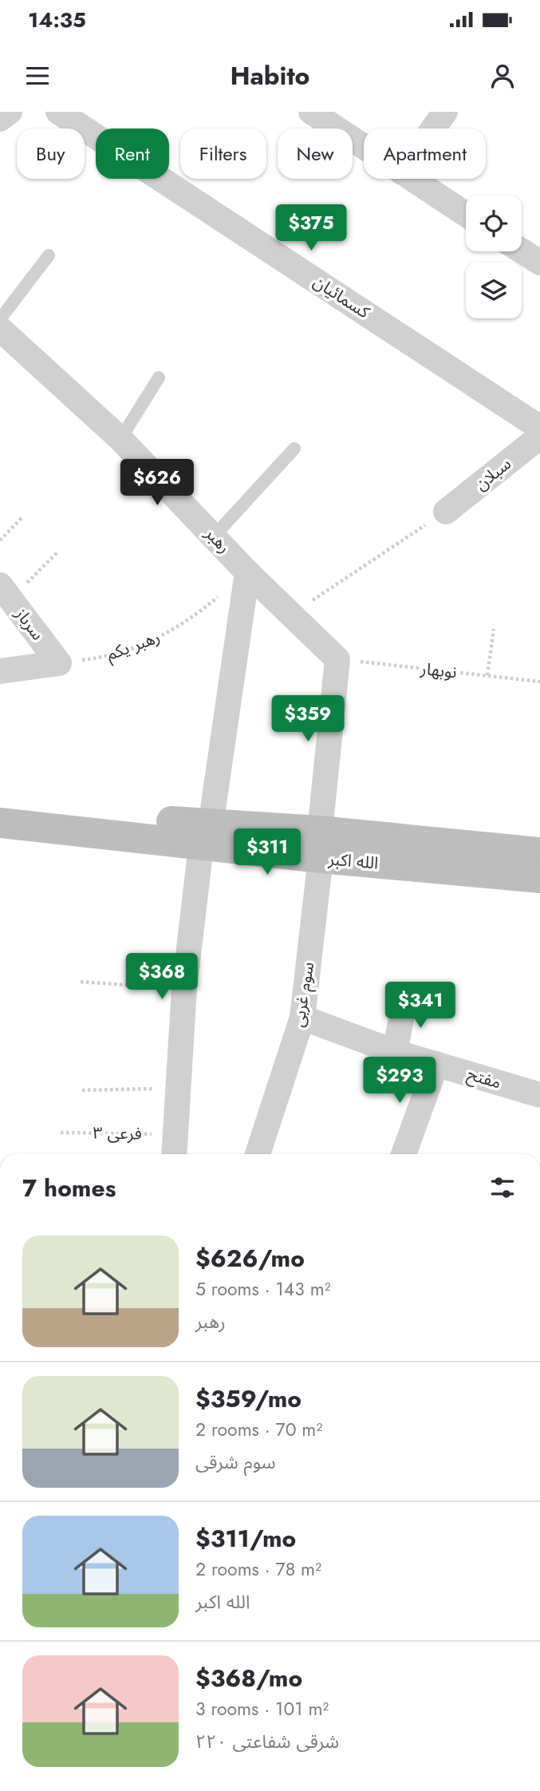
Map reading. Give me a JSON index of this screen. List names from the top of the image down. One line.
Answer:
{"streets":{"main road":["الله اکبر"],"street":["کسمائیان","سبلان","رهبر","سرباز","سوم غربی","مفتح"],"path":["رهبر یکم","نوبهار","فرعی ۳"]},"crossings":[["رهبر","رهبر یکم"],["رهبر","نوبهار"],["رهبر","سوم غربی"],["سرباز","رهبر یکم"],["نوبهار","سوم غربی"],["الله اکبر","سوم غربی"],["سوم غربی","مفتح"]],"page":{"status":"14:35","header":"Habito","chip":["Buy","Rent","Filters","New","Apartment"],"price":["$375","$626","$359","$311","$368","$341","$293"],"heading":"7 homes","list":[{"name":"$626/mo","note":"5 rooms · 143 m² · رهبر"},{"name":"$359/mo","note":"2 rooms · 70 m² · سوم شرقی"},{"name":"$311/mo","note":"2 rooms · 78 m² · الله اکبر"},{"name":"$368/mo","note":"3 rooms · 101 m² · ۲۲۰ شرقی شفاعتی"}]}}
